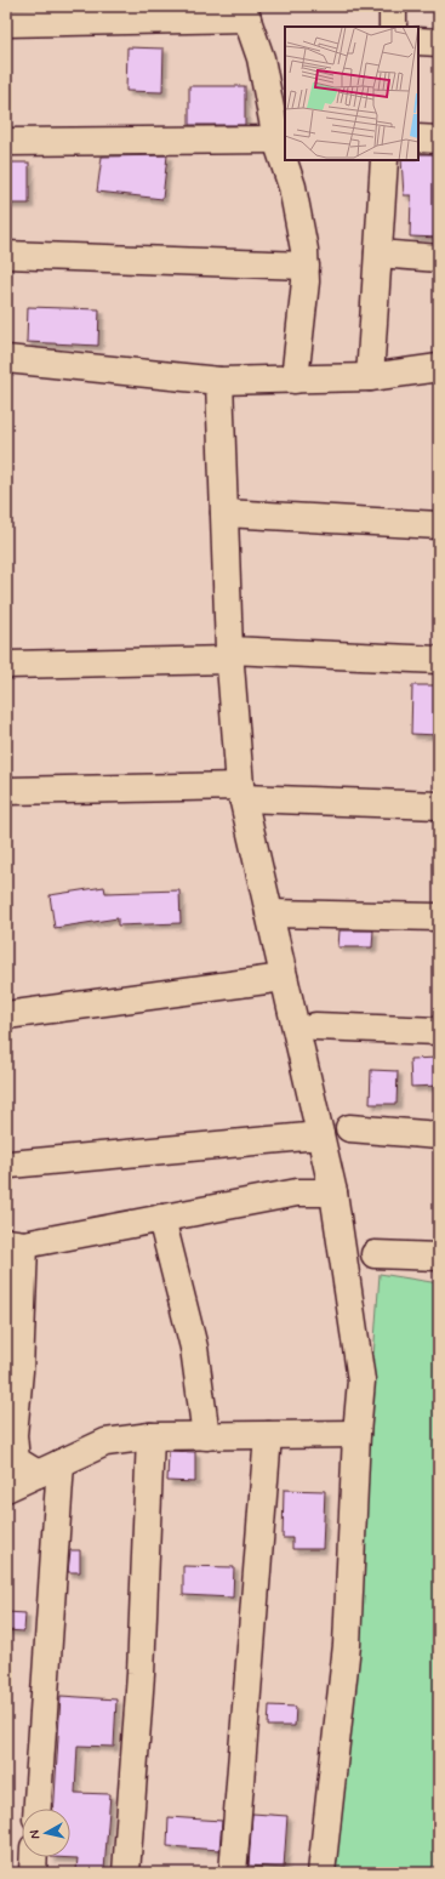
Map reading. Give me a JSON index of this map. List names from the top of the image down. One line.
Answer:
{"north":"left"}
